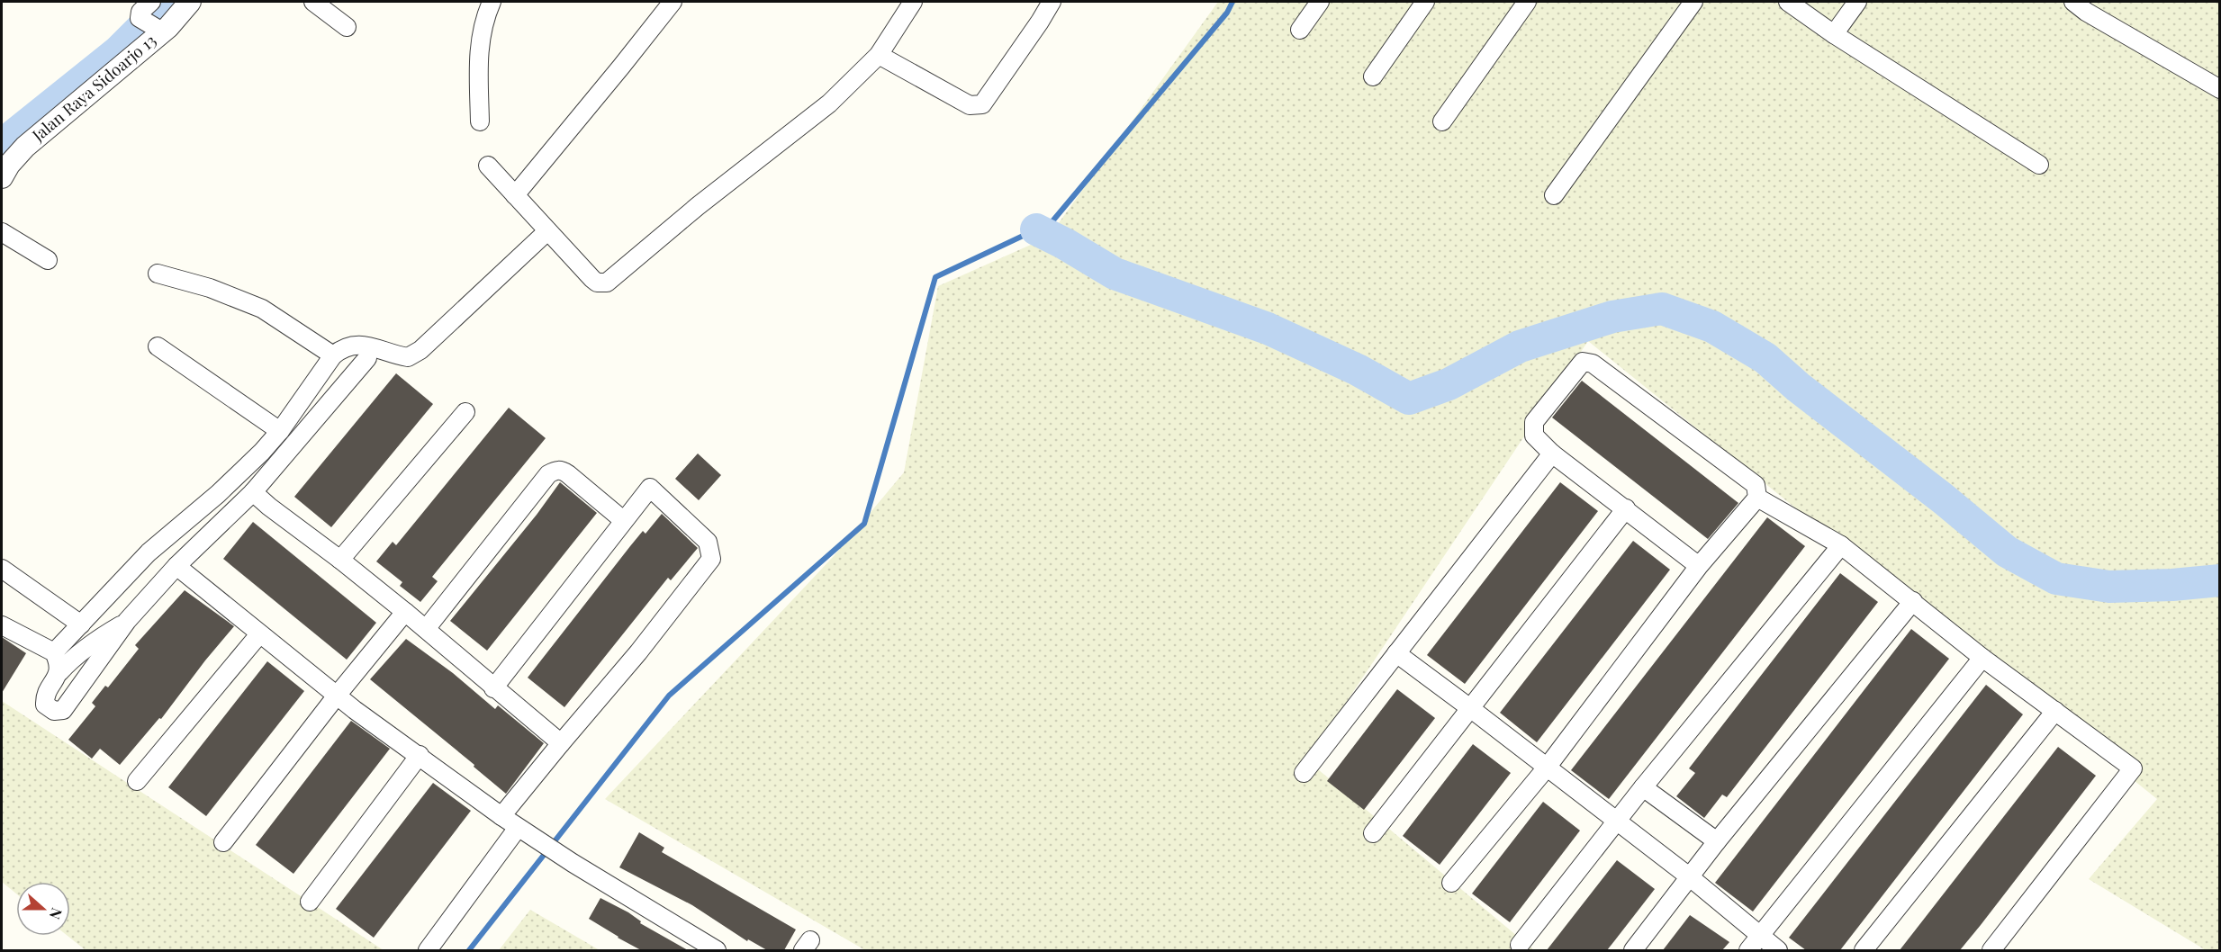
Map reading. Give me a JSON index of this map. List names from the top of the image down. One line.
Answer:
{"streets":{"street":["Jalan Raya Sidoarjo 13"]},"north":"right"}
